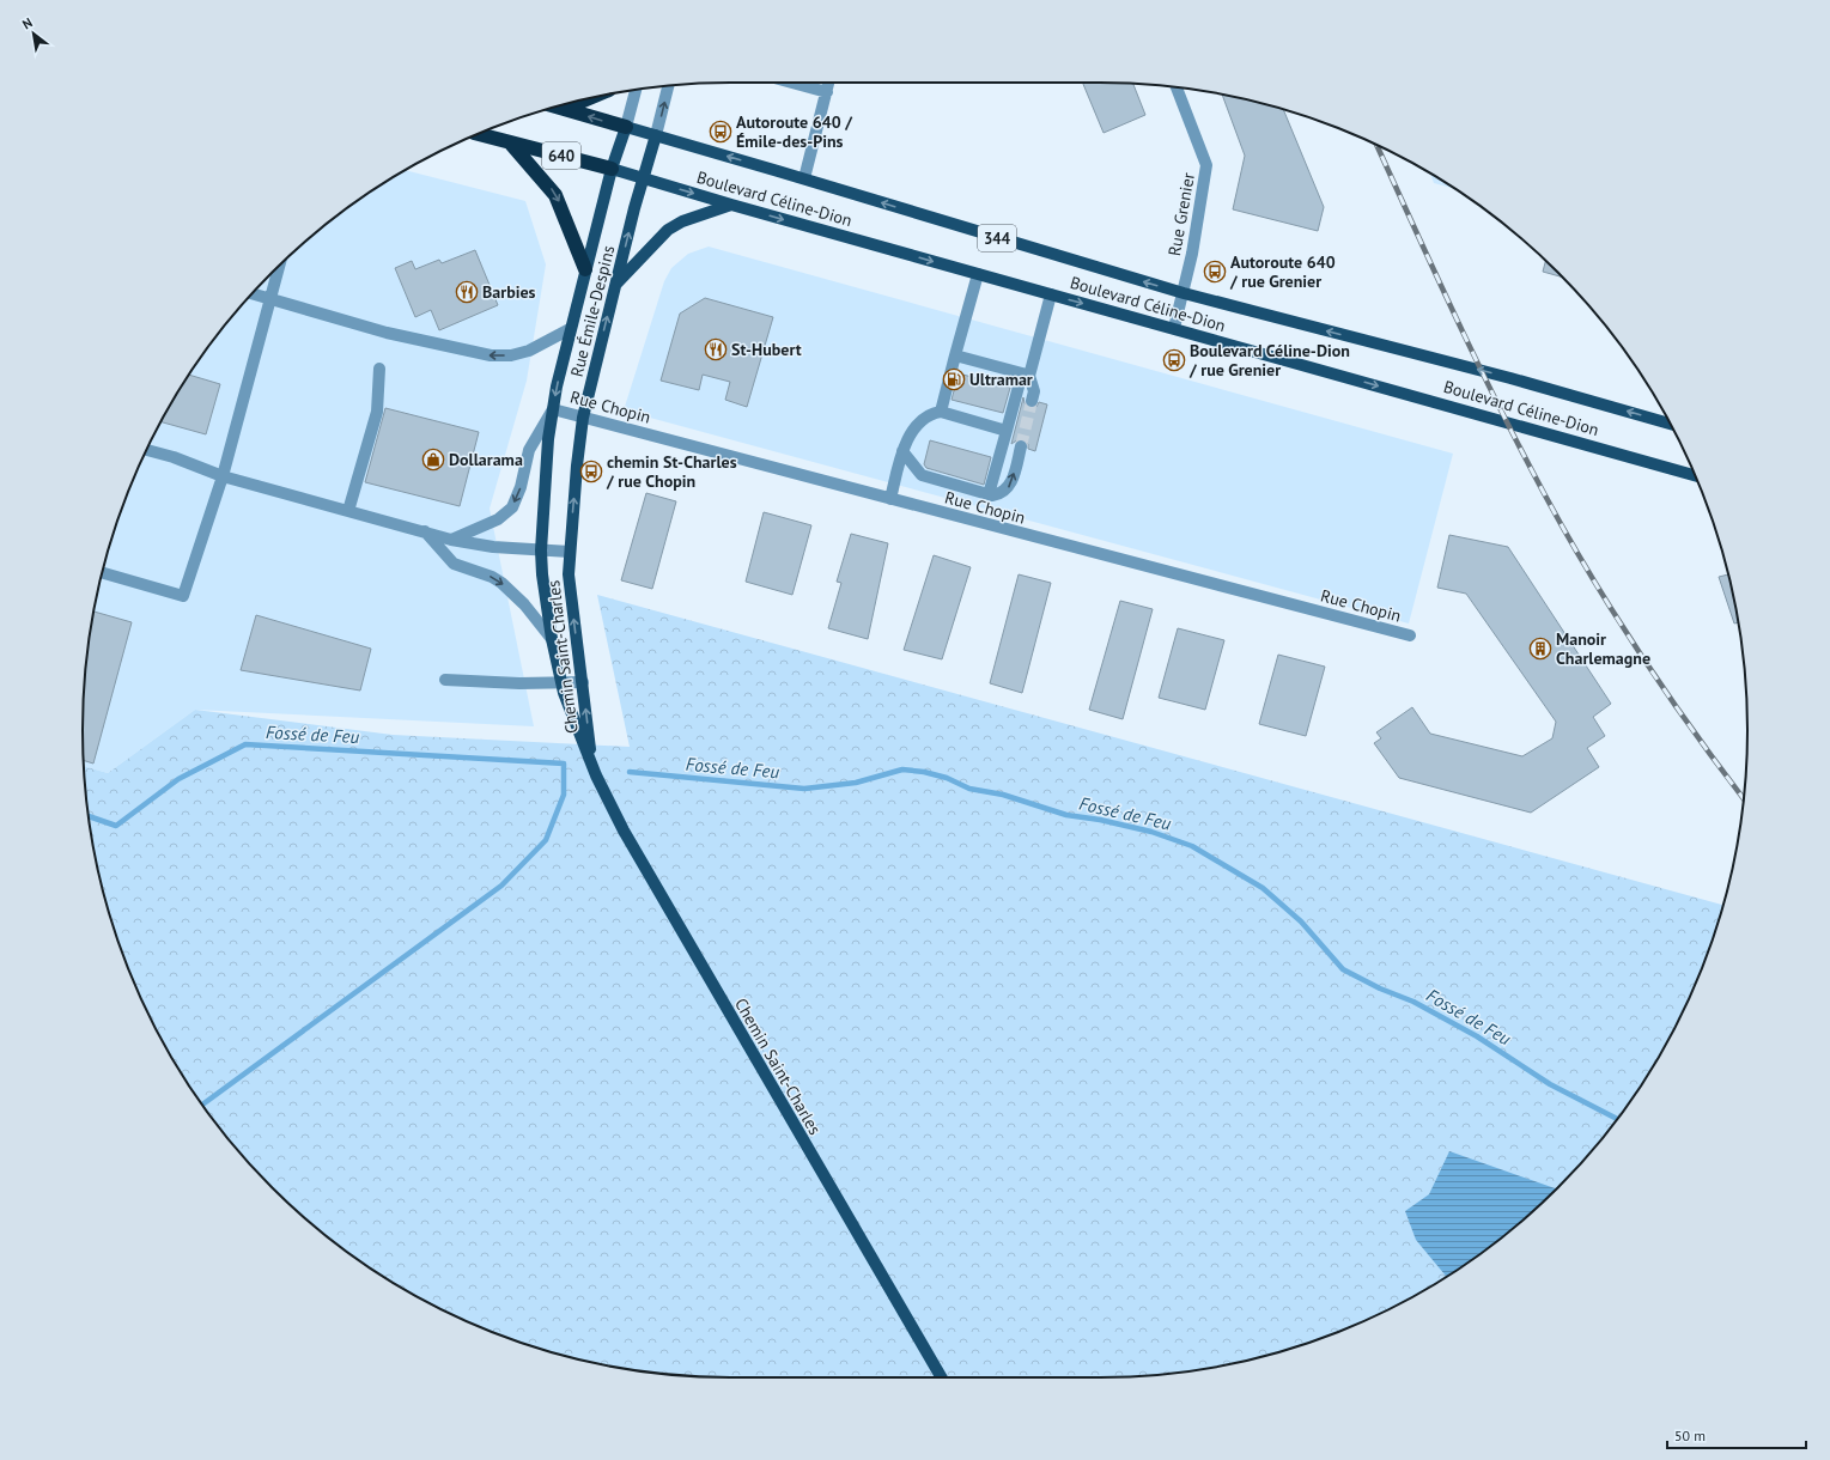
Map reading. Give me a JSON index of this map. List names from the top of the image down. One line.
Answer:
{"streets":{"highway":["640"],"main road":["Boulevard Céline-Dion","344","Rue Émile-Despins","Chemin Saint-Charles"],"street":["Rue Grenier","Rue Chopin"]},"crossings":[["640","Boulevard Céline-Dion"],["640","Rue Émile-Despins"],["Boulevard Céline-Dion","Rue Grenier"],["Boulevard Céline-Dion","Rue Émile-Despins"],["Rue Émile-Despins","Rue Chopin"],["Rue Émile-Despins","Chemin Saint-Charles"]],"water":["Fossé de Feu"],"places":{"bus stop":["Autoroute 640 / Émile-des-Pins","Autoroute 640 / rue Grenier","Boulevard Céline-Dion / rue Grenier","chemin St-Charles / rue Chopin"],"restaurant":["Barbies","St-Hubert"],"fuel station":["Ultramar"],"shop":["Dollarama"],"building":["Manoir Charlemagne"]},"scale_bar":"50 m","north":"top left"}
